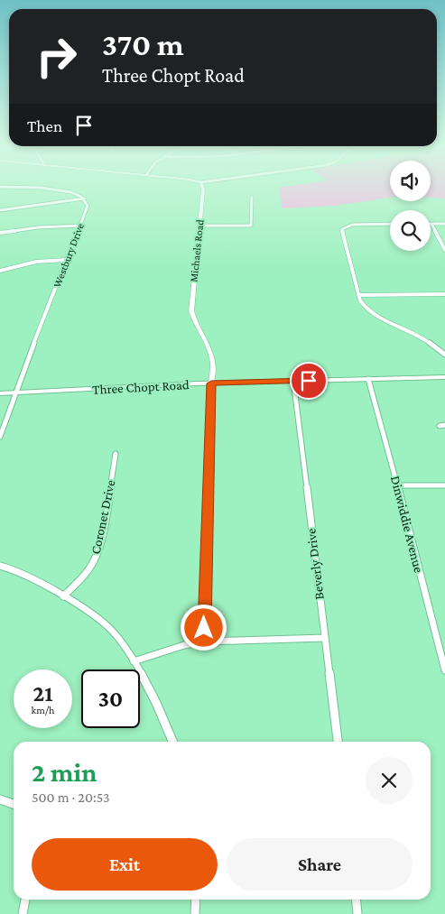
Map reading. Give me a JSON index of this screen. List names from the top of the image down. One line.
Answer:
{"streets":{"main road":["Three Chopt Road"],"street":["Michaels Road","Westbury Drive","Coronet Drive","Dinwiddie Avenue","Beverly Drive"]},"crossings":[["Michaels Road","Three Chopt Road"],["Westbury Drive","Three Chopt Road"],["Three Chopt Road","Dinwiddie Avenue"],["Three Chopt Road","Beverly Drive"]],"page":{"turn":["370 m","Three Chopt Road"],"then":"Then","speed":"21 km/h","limit":"30","heading":["2 min","500 m · 20:53"],"buttons":["Exit","Share"]}}
